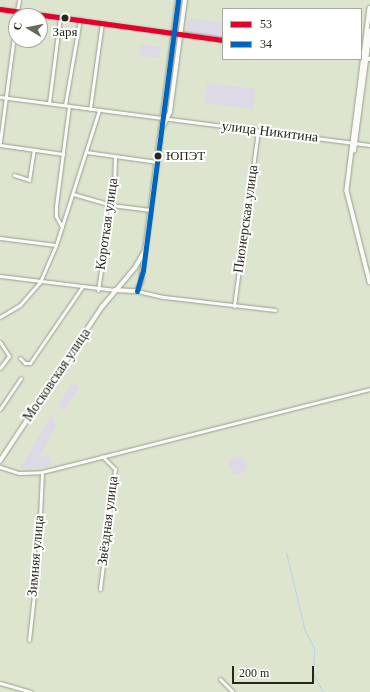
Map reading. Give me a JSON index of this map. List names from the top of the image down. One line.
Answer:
{"streets":{"main road":["Московская улица"],"street":["улица Никитина","Пионерская улица","Короткая улица","Звёздная улица","Зимняя улица"]},"crossings":[["улица Никитина","Пионерская улица"],["улица Никитина","Московская улица"]],"places":["Заря","ЮПЭТ"],"lines":["transit line 34","transit line 53"],"legend":["53","34"],"scale_bar":"200 m","north":"left"}
